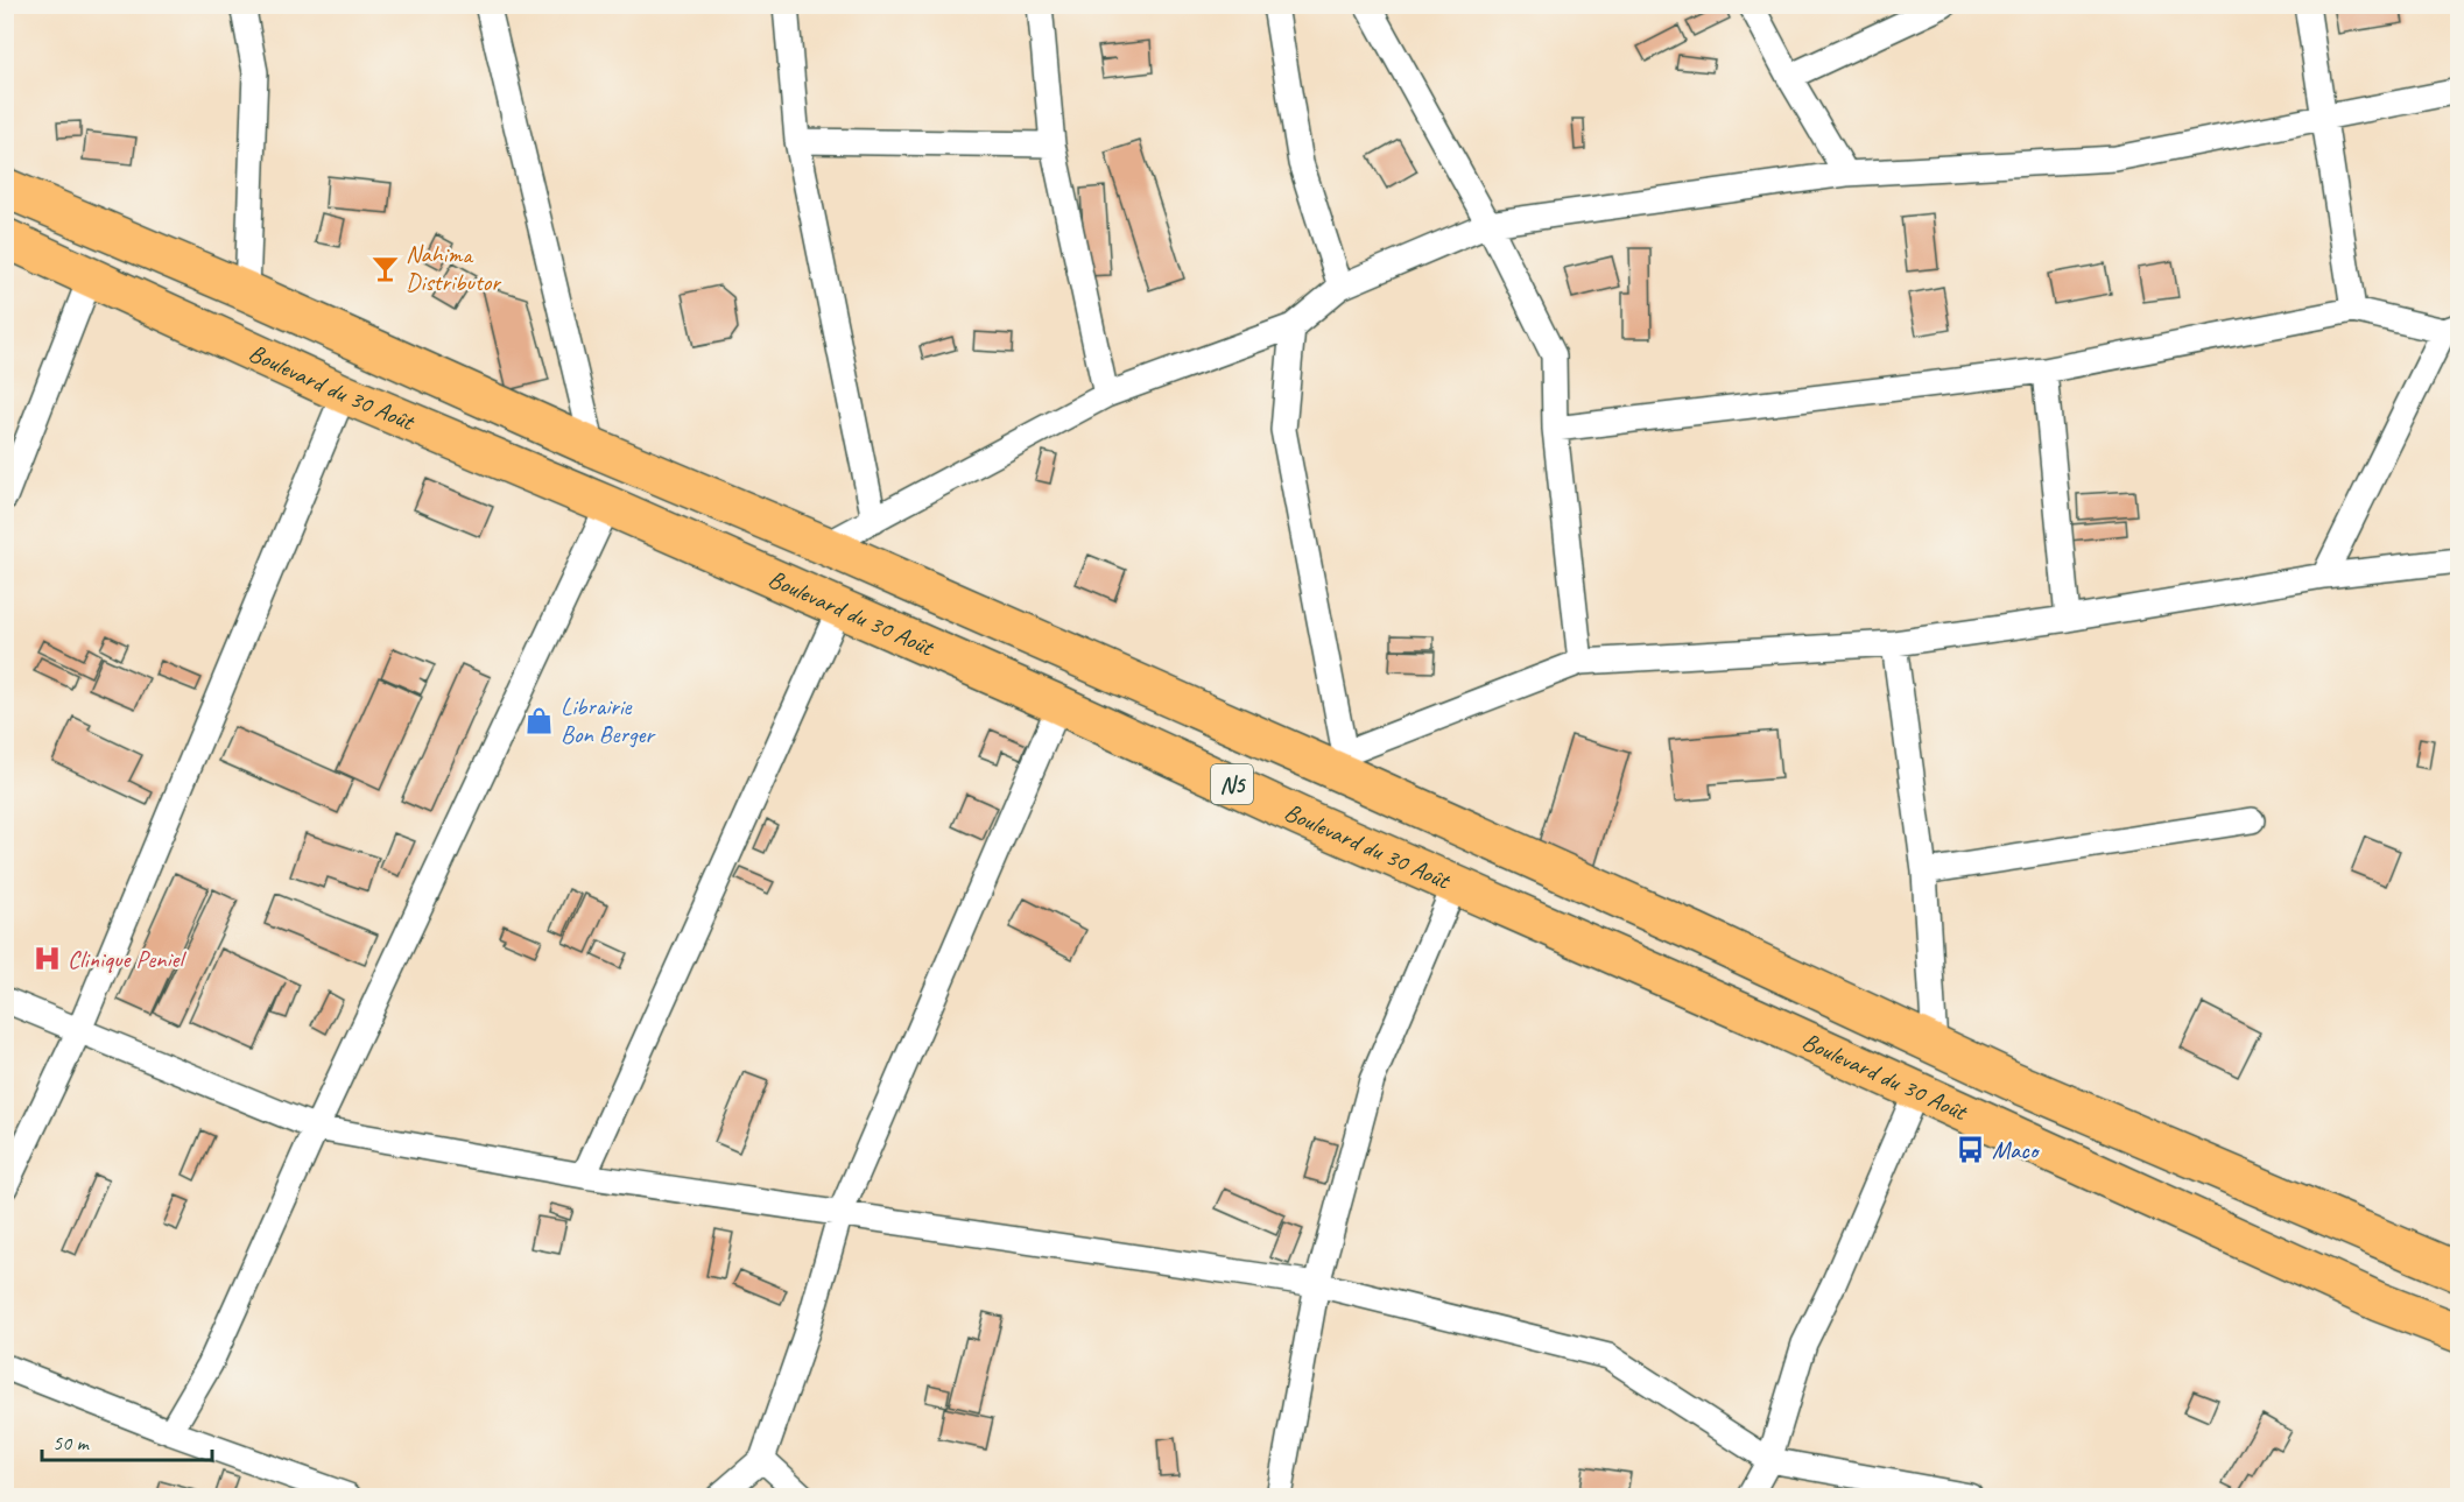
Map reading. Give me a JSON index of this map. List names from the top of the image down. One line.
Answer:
{"streets":{"highway":["Boulevard du 30 Août","N5"]},"places":{"bar":["Nahima Distributor"],"shop":["Librairie Bon Berger"],"hospital":["Clinique Peniel"],"bus stop":["Maco"]},"scale_bar":"50 m"}
